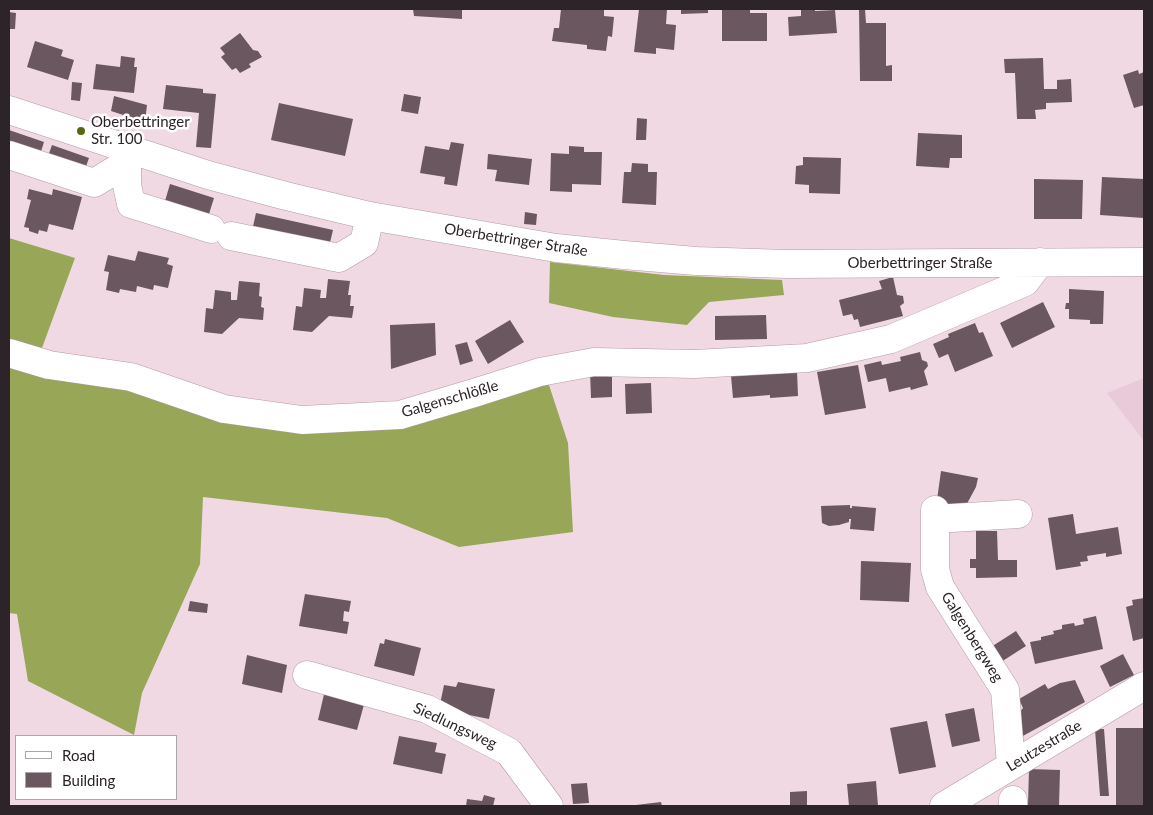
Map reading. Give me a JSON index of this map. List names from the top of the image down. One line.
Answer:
{"streets":{"street":["Oberbettringer Straße","Galgenschlößle","Galgenbergweg","Siedlungsweg","Leutzestraße"]},"crossings":[["Oberbettringer Straße","Galgenschlößle"],["Galgenbergweg","Leutzestraße"]],"places":["Oberbettringer Str. 100"],"legend":["Road","Building"]}
